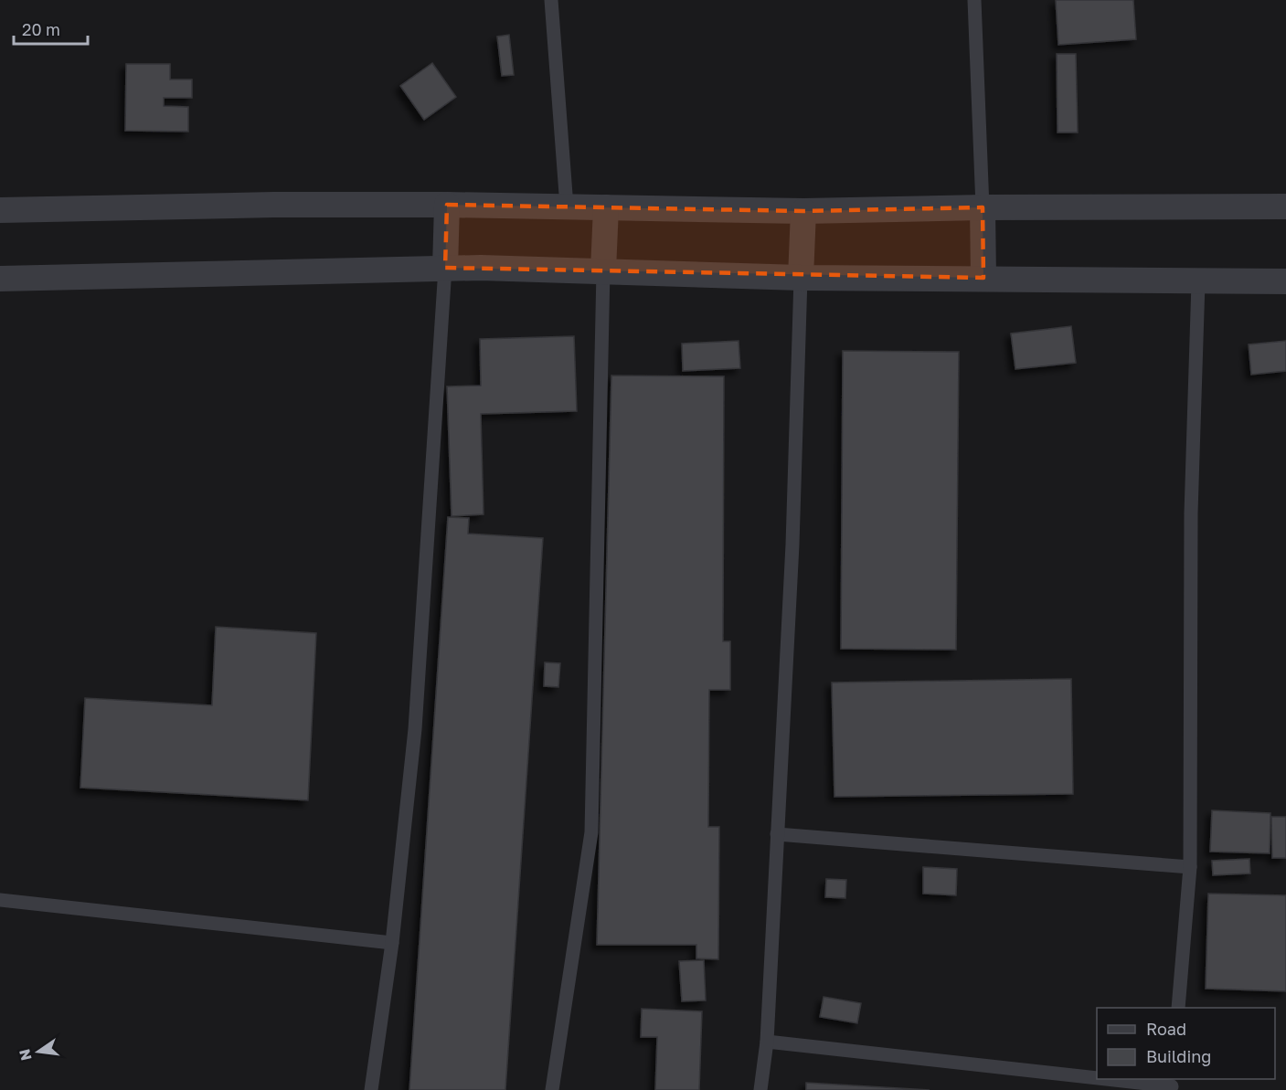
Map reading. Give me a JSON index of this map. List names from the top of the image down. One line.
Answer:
{"legend":["Road","Building"],"scale_bar":"20 m","north":"left"}
